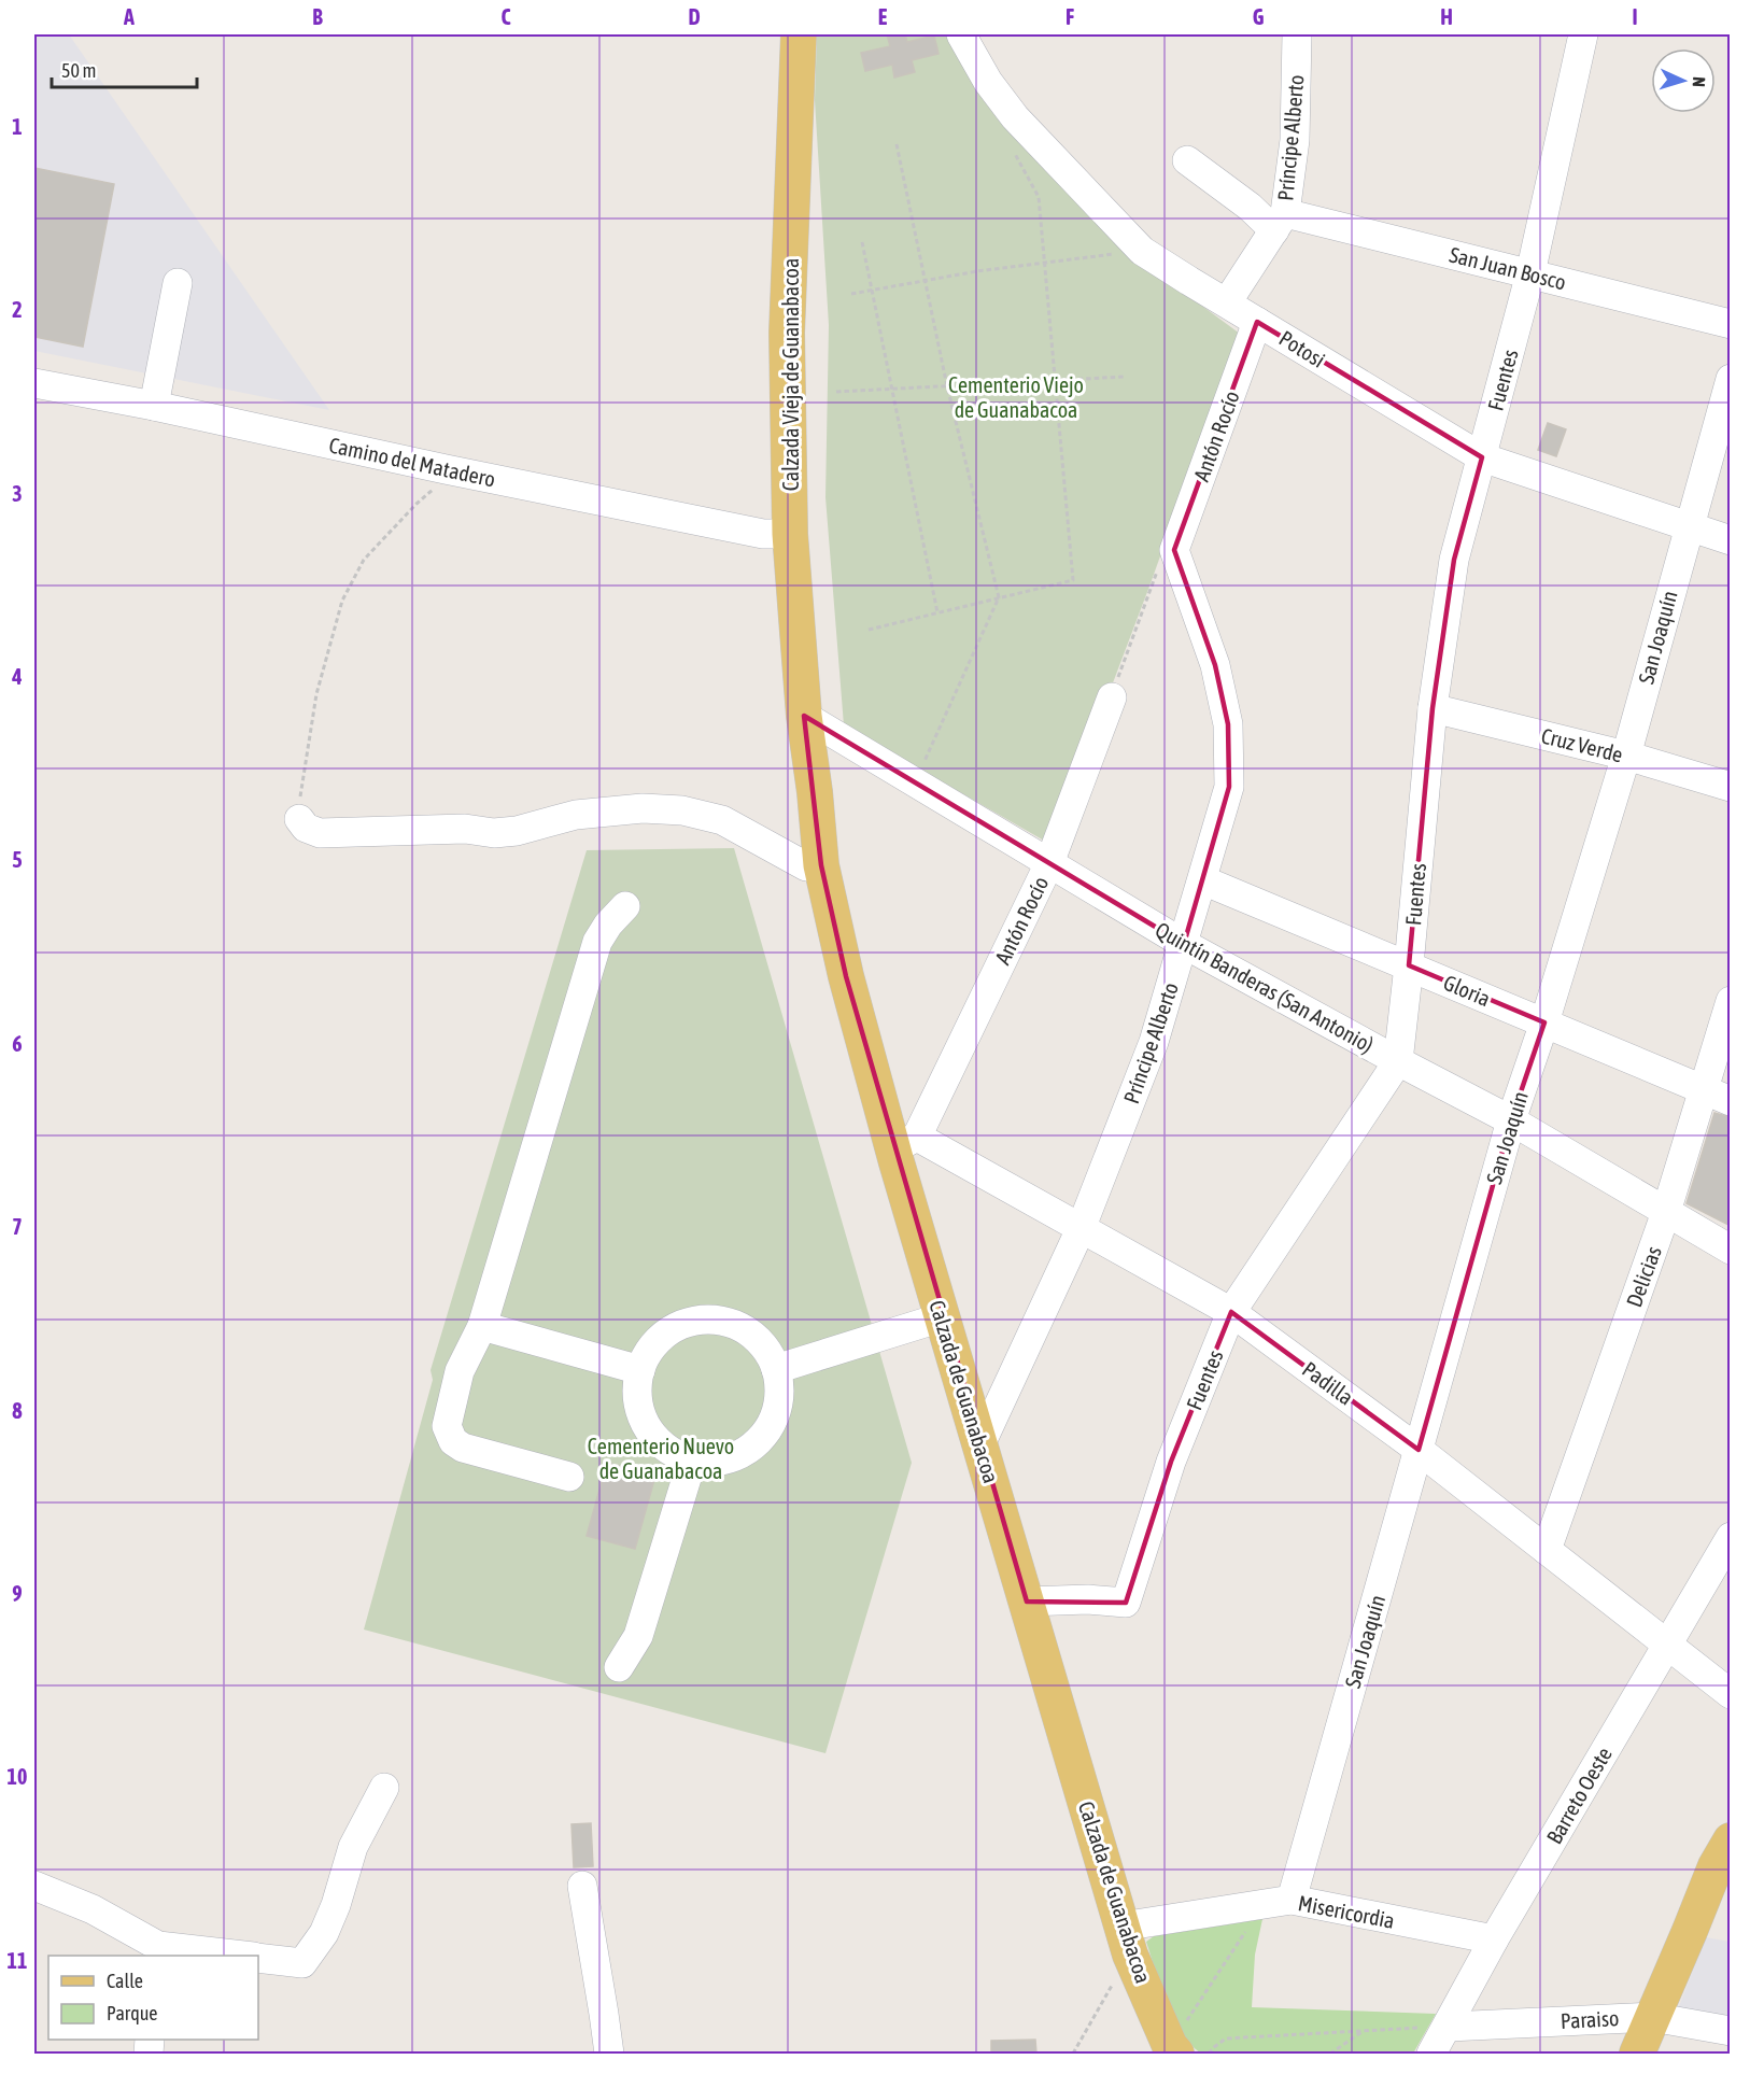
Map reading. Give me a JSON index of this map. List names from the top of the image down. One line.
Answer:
{"streets":{"main road":["Calzada Vieja de Guanabacoa","Calzada de Guanabacoa"],"street":["Príncipe Alberto","San Juan Bosco","Potosi","Fuentes","Antón Rocío","Camino del Matadero","San Joaquín","Cruz Verde","Quintín Banderas (San Antonio)","Gloria","Delicias","Padilla","Barreto Oeste","Misericordia","Paraiso"]},"crossings":[["Príncipe Alberto","San Juan Bosco"],["Príncipe Alberto","Potosi"],["Príncipe Alberto","Antón Rocío"],["Príncipe Alberto","Quintín Banderas (San Antonio)"],["Príncipe Alberto","Gloria"],["Príncipe Alberto","Padilla"],["Príncipe Alberto","Calzada de Guanabacoa"],["San Juan Bosco","Fuentes"],["Potosi","Fuentes"],["Potosi","Antón Rocío"],["Potosi","San Joaquín"],["Calzada Vieja de Guanabacoa","Camino del Matadero"],["Calzada Vieja de Guanabacoa","Quintín Banderas (San Antonio)"],["Calzada Vieja de Guanabacoa","Calzada de Guanabacoa"],["Fuentes","Cruz Verde"],["Fuentes","Quintín Banderas (San Antonio)"],["Fuentes","Gloria"],["Fuentes","Padilla"],["Fuentes","Calzada de Guanabacoa"],["Antón Rocío","Quintín Banderas (San Antonio)"],["Antón Rocío","Padilla"],["Antón Rocío","Calzada de Guanabacoa"],["San Joaquín","Cruz Verde"],["San Joaquín","Quintín Banderas (San Antonio)"],["San Joaquín","Gloria"],["San Joaquín","Padilla"],["San Joaquín","Misericordia"],["Quintín Banderas (San Antonio)","Delicias"],["Quintín Banderas (San Antonio)","Calzada de Guanabacoa"],["Gloria","Delicias"],["Delicias","Padilla"],["Padilla","Calzada de Guanabacoa"],["Padilla","Barreto Oeste"],["Calzada de Guanabacoa","Misericordia"],["Barreto Oeste","Misericordia"],["Barreto Oeste","Paraiso"]],"parks":["Cementerio Viejo de Guanabacoa","Cementerio Nuevo de Guanabacoa"],"legend":["Calle","Parque"],"scale_bar":"50 m","north":"right","grid":{"columns":["A","B","C","D","E","F","G","H","I"],"rows":["1","2","3","4","5","6","7","8","9","10","11"]}}
